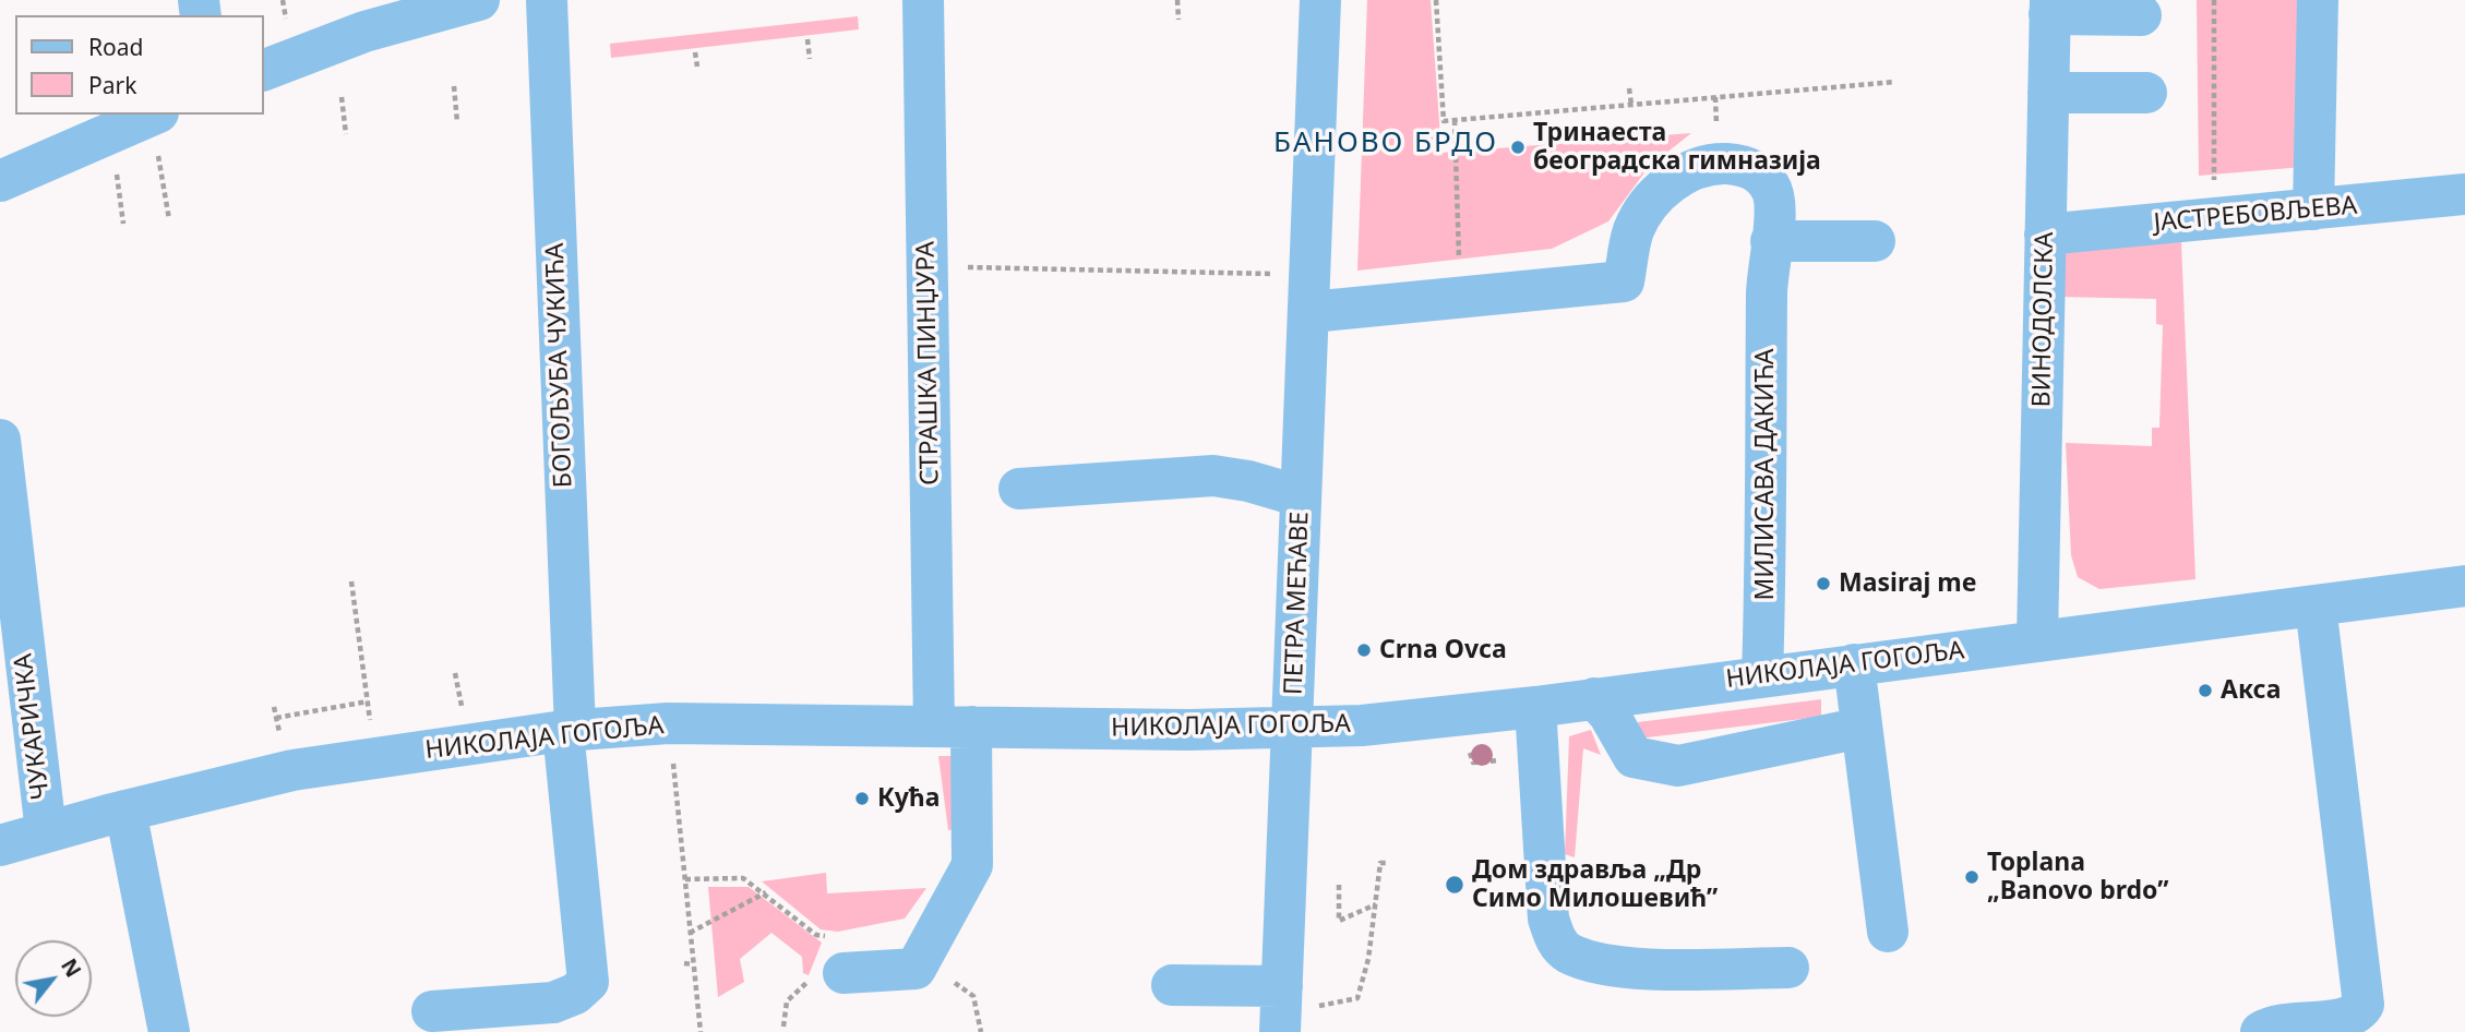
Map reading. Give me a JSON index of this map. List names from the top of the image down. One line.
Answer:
{"streets":{"street":["ЈАСТРЕБОВЉЕВА","ВИНОДОЛСКА","СТРАШКА ПИНЏУРА","БОГОЉУБА ЧУКИЋА","МИЛИСАВА ДАКИЋА","ПЕТРА МЕЋАВЕ","НИКОЛАЈА ГОГОЉА","ЧУКАРИЧКА"]},"crossings":[["ЈАСТРЕБОВЉЕВА","ВИНОДОЛСКА"],["ВИНОДОЛСКА","НИКОЛАЈА ГОГОЉА"],["СТРАШКА ПИНЏУРА","НИКОЛАЈА ГОГОЉА"],["БОГОЉУБА ЧУКИЋА","НИКОЛАЈА ГОГОЉА"],["МИЛИСАВА ДАКИЋА","НИКОЛАЈА ГОГОЉА"],["ПЕТРА МЕЋАВЕ","НИКОЛАЈА ГОГОЉА"],["НИКОЛАЈА ГОГОЉА","ЧУКАРИЧКА"]],"districts":["БАНОВО БРДО"],"places":["Тринаеста београдска гимназија","Masiraj me","Crna Ovca","Акса","Кућа","Toplana „Banovo brdo”","Дом здравља „Др Симо Милошевић”"],"legend":["Road","Park"],"north":"top right"}
